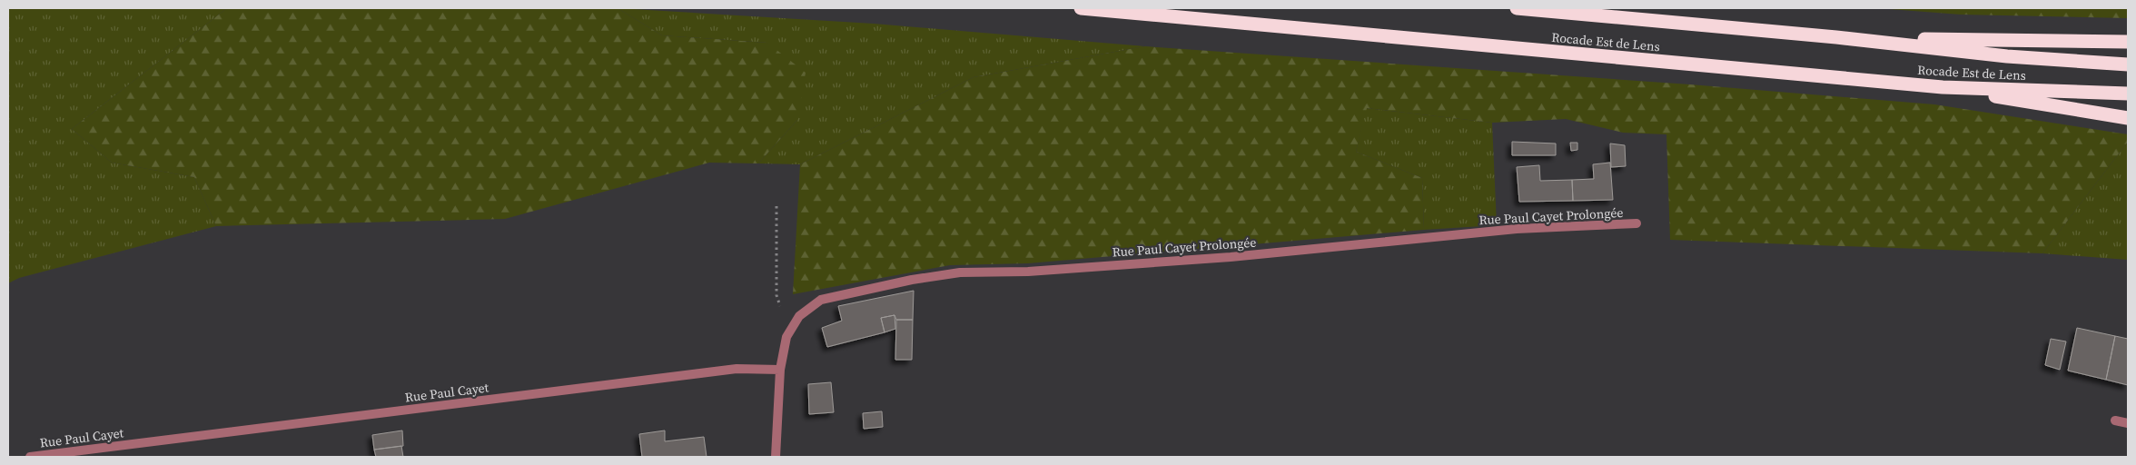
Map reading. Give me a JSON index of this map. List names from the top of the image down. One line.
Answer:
{"streets":{"highway":["Rocade Est de Lens"],"street":["Rue Paul Cayet Prolongée","Rue Paul Cayet"]},"crossings":[["Rue Paul Cayet Prolongée","Rue Paul Cayet"]]}
